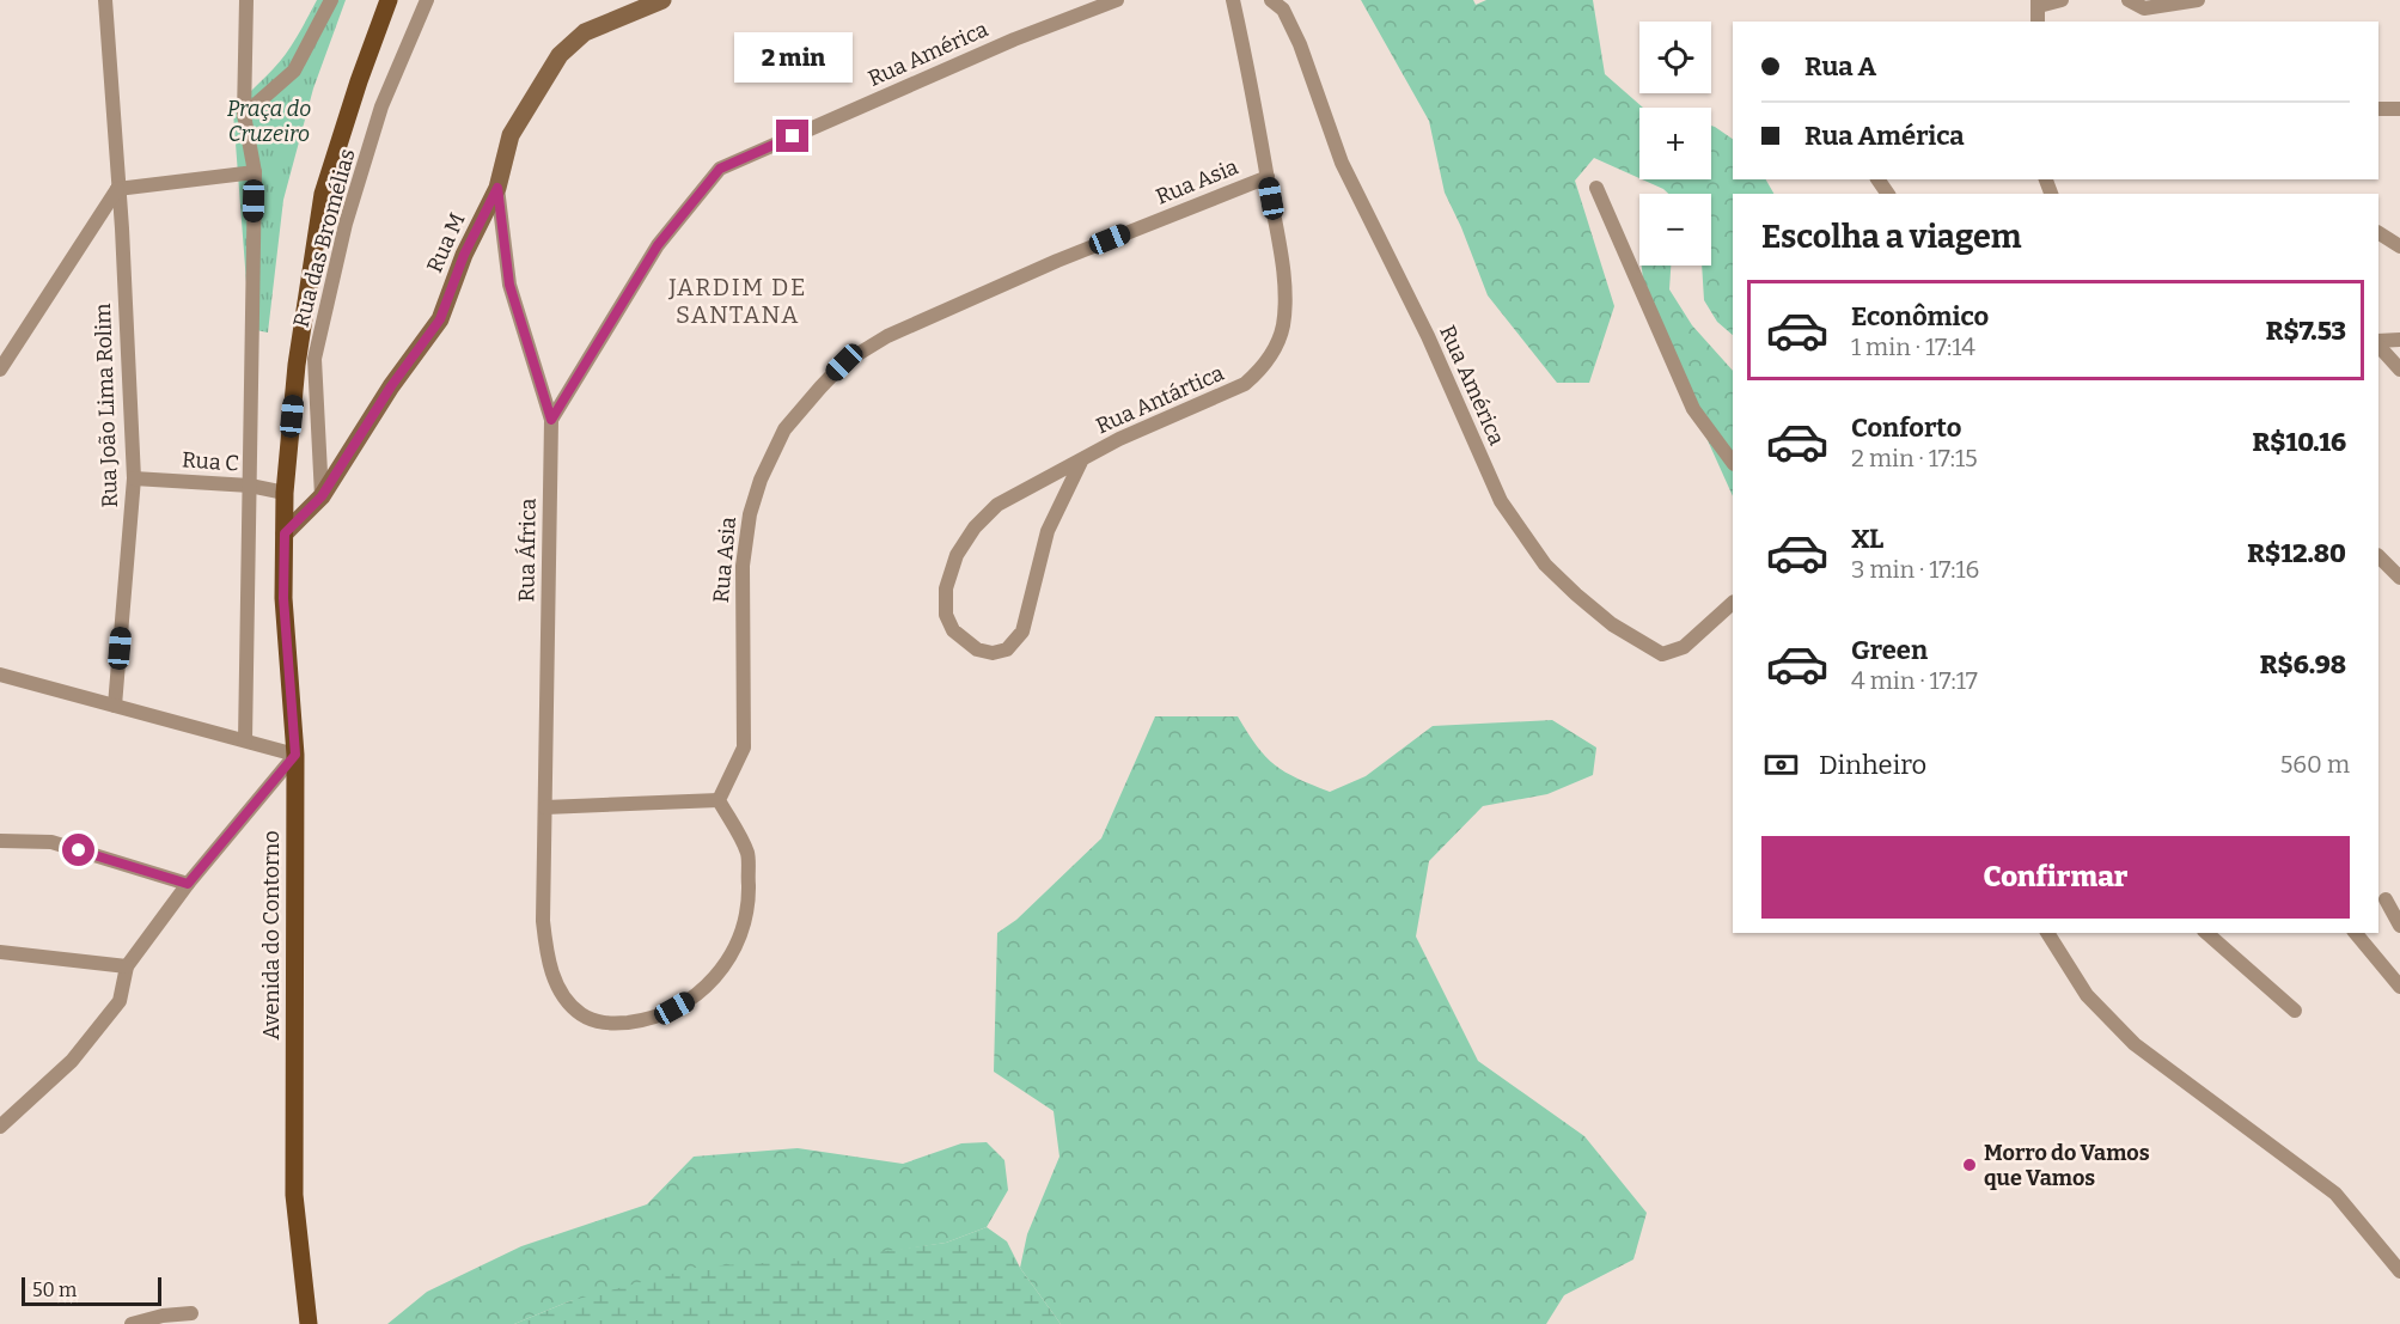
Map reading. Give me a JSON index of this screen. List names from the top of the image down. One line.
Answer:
{"streets":{"main road":["Avenida do Contorno"],"street":["Rua América","Rua Asia","Rua das Bromélias","Rua M","Rua Antártica","Rua João Lima Rolim","Rua C","Rua África"]},"crossings":[["Rua América","Rua África"],["Rua Asia","Rua Antártica"],["Rua Asia","Rua África"],["Rua das Bromélias","Rua M"],["Rua M","Rua África"],["Rua M","Avenida do Contorno"],["Rua João Lima Rolim","Rua C"],["Rua C","Avenida do Contorno"]],"districts":["JARDIM DE SANTANA"],"parks":["Praça do Cruzeiro"],"places":["Morro do Vamos que Vamos"],"scale_bar":"50 m","page":{"map_buttons":["+","−"],"banner":["Rua A","Rua América"],"bubble":"2 min","heading":"Escolha a viagem","list":[{"name":"Econômico","note":"1 min · 17:14","value":"R$7.53"},{"name":"Conforto","note":"2 min · 17:15","value":"R$10.16"},{"name":"XL","note":"3 min · 17:16","value":"R$12.80"},{"name":"Green","note":"4 min · 17:17","value":"R$6.98"}],"pay":["Dinheiro","560 m"],"buttons":"Confirmar","scale":"50 m"}}
